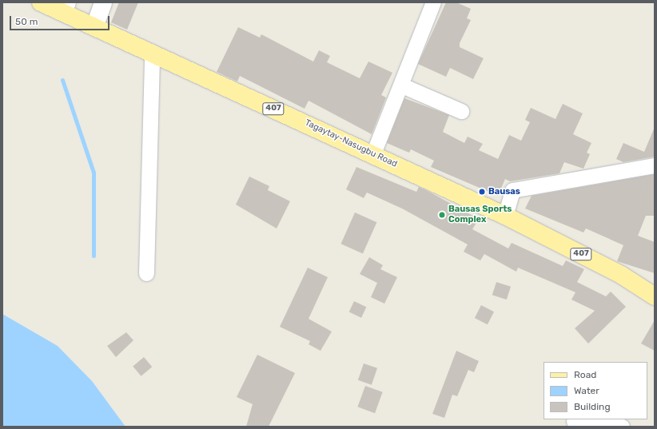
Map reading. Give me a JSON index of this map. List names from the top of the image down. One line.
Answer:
{"streets":{"main road":["407","Tagaytay-Nasugbu Road"]},"places":["Bausas","Bausas Sports Complex"],"legend":["Road","Water","Building"],"scale_bar":"50 m"}
